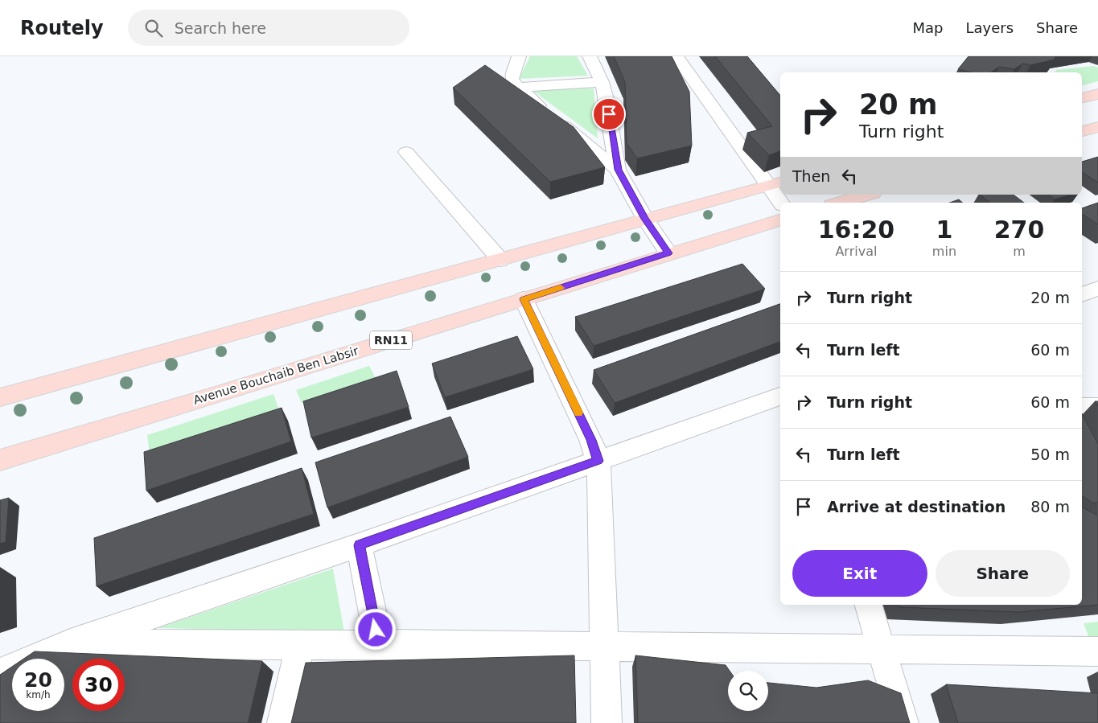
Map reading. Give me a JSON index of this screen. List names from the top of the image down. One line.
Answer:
{"streets":{"main road":["RN11","Avenue Bouchaib Ben Labsir"]},"page":{"header":"Routely","search":"Search here","nav":["Map","Layers","Share"],"turn":["20 m","Turn right"],"then":"Then","eta":["16:20","Arrival","1","min","270","m"],"list":[{"name":"Turn right","value":"20 m"},{"name":"Turn left","value":"60 m"},{"name":"Turn right","value":"60 m"},{"name":"Turn left","value":"50 m"},{"name":"Arrive at destination","value":"80 m"}],"buttons":["Exit","Share"],"speed":"20 km/h","limit":"30"}}
